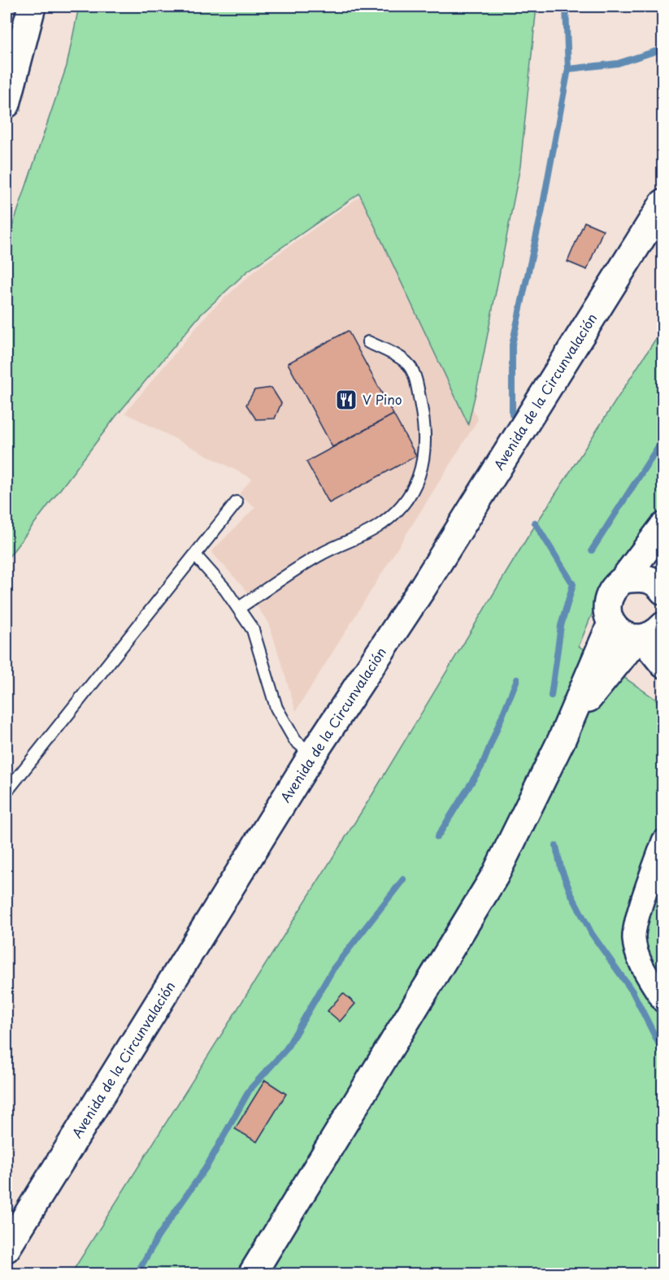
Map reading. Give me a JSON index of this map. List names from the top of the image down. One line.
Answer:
{"streets":{"main road":["Avenida de la Circunvalación"]},"places":{"restaurant":["V Pino"]}}
